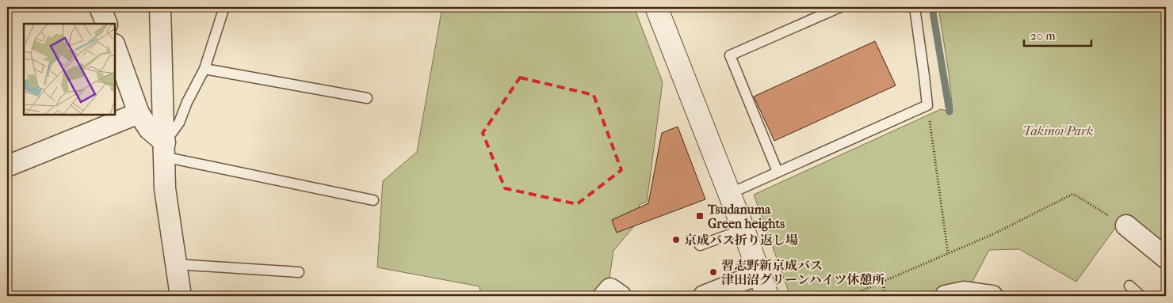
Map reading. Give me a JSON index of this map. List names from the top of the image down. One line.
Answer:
{"parks":["Takinoi Park"],"places":{"transit":["Tsudanuma Green heights"],"other":["京成バス折り返し場","習志野新京成バス 津田沼グリーンハイツ休憩所"]},"scale_bar":"20 m"}
